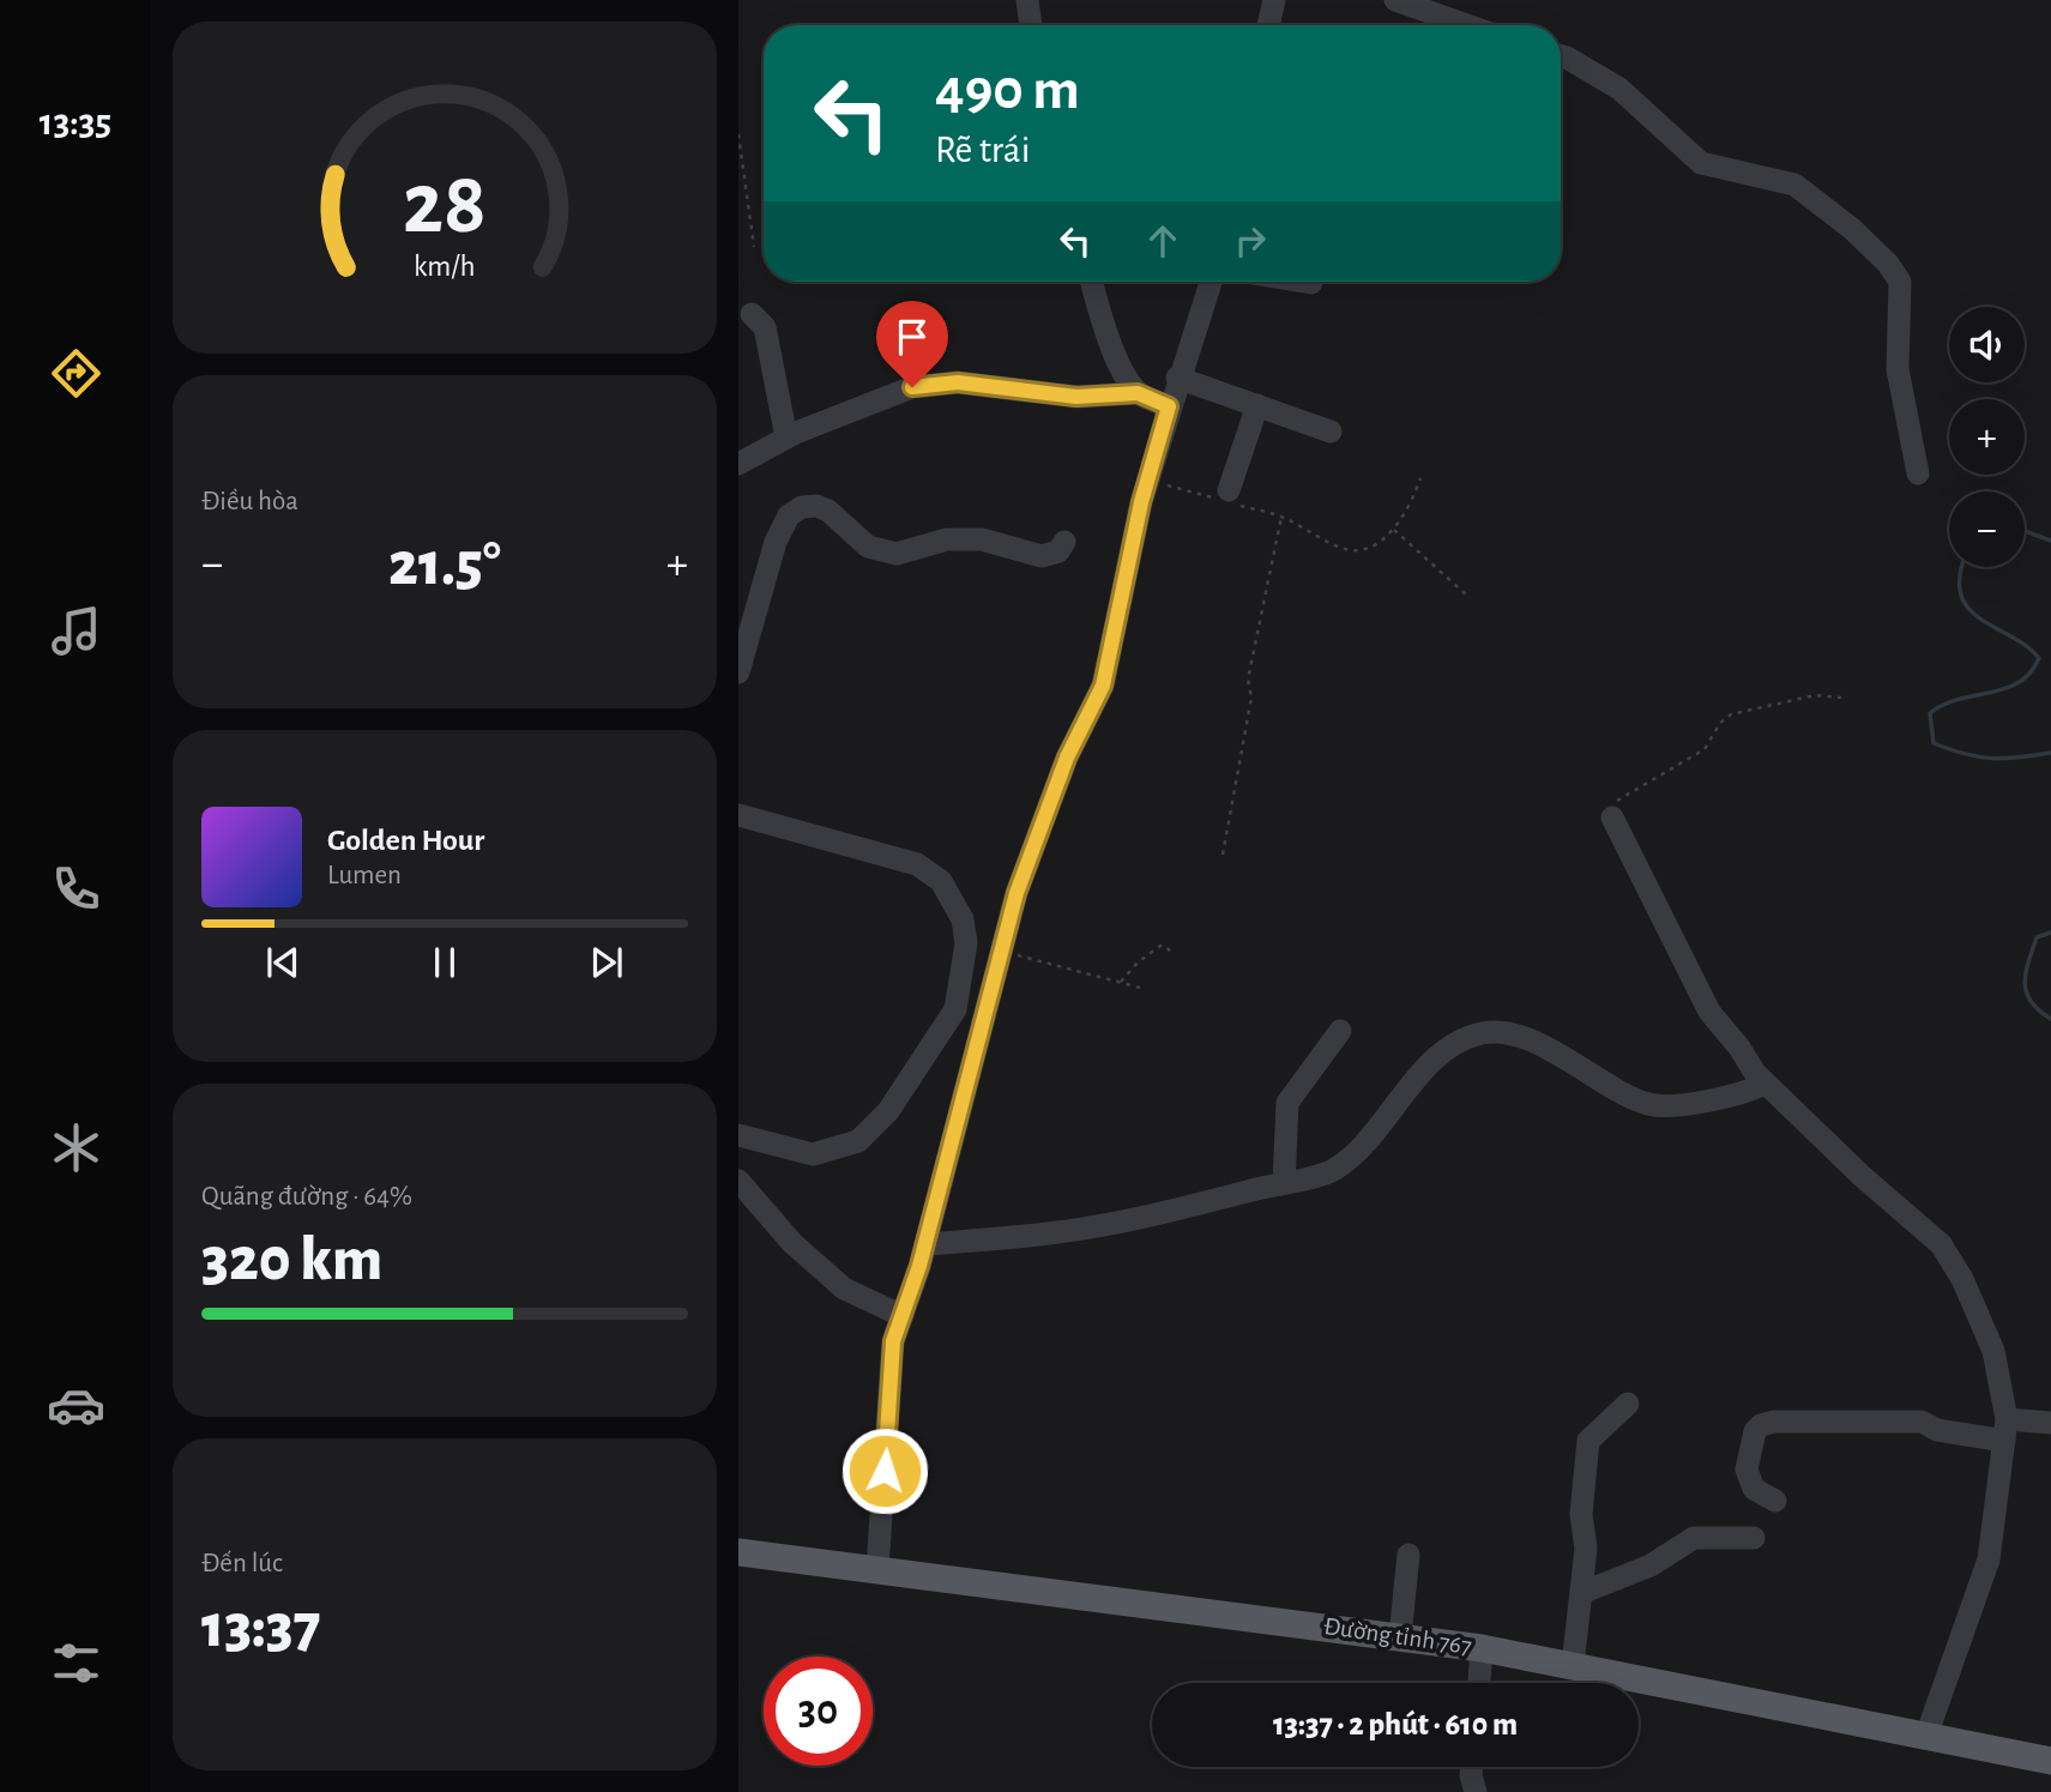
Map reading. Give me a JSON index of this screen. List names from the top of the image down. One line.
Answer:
{"streets":{"main road":["Đường tỉnh 767"]},"page":{"tabs":"13:35","turn":["490 m","Rẽ trái"],"map_buttons":["+","−"],"tile":["Điều hòa",["Quãng đường · 64%","320 km"],["Đến lúc","13:37"]],"heat":["−","21.5°","+"],"song":["Golden Hour","Lumen"],"limit":"30","trip":"13:37 · 2 phút · 610 m","gauge":["28","km/h"]}}
